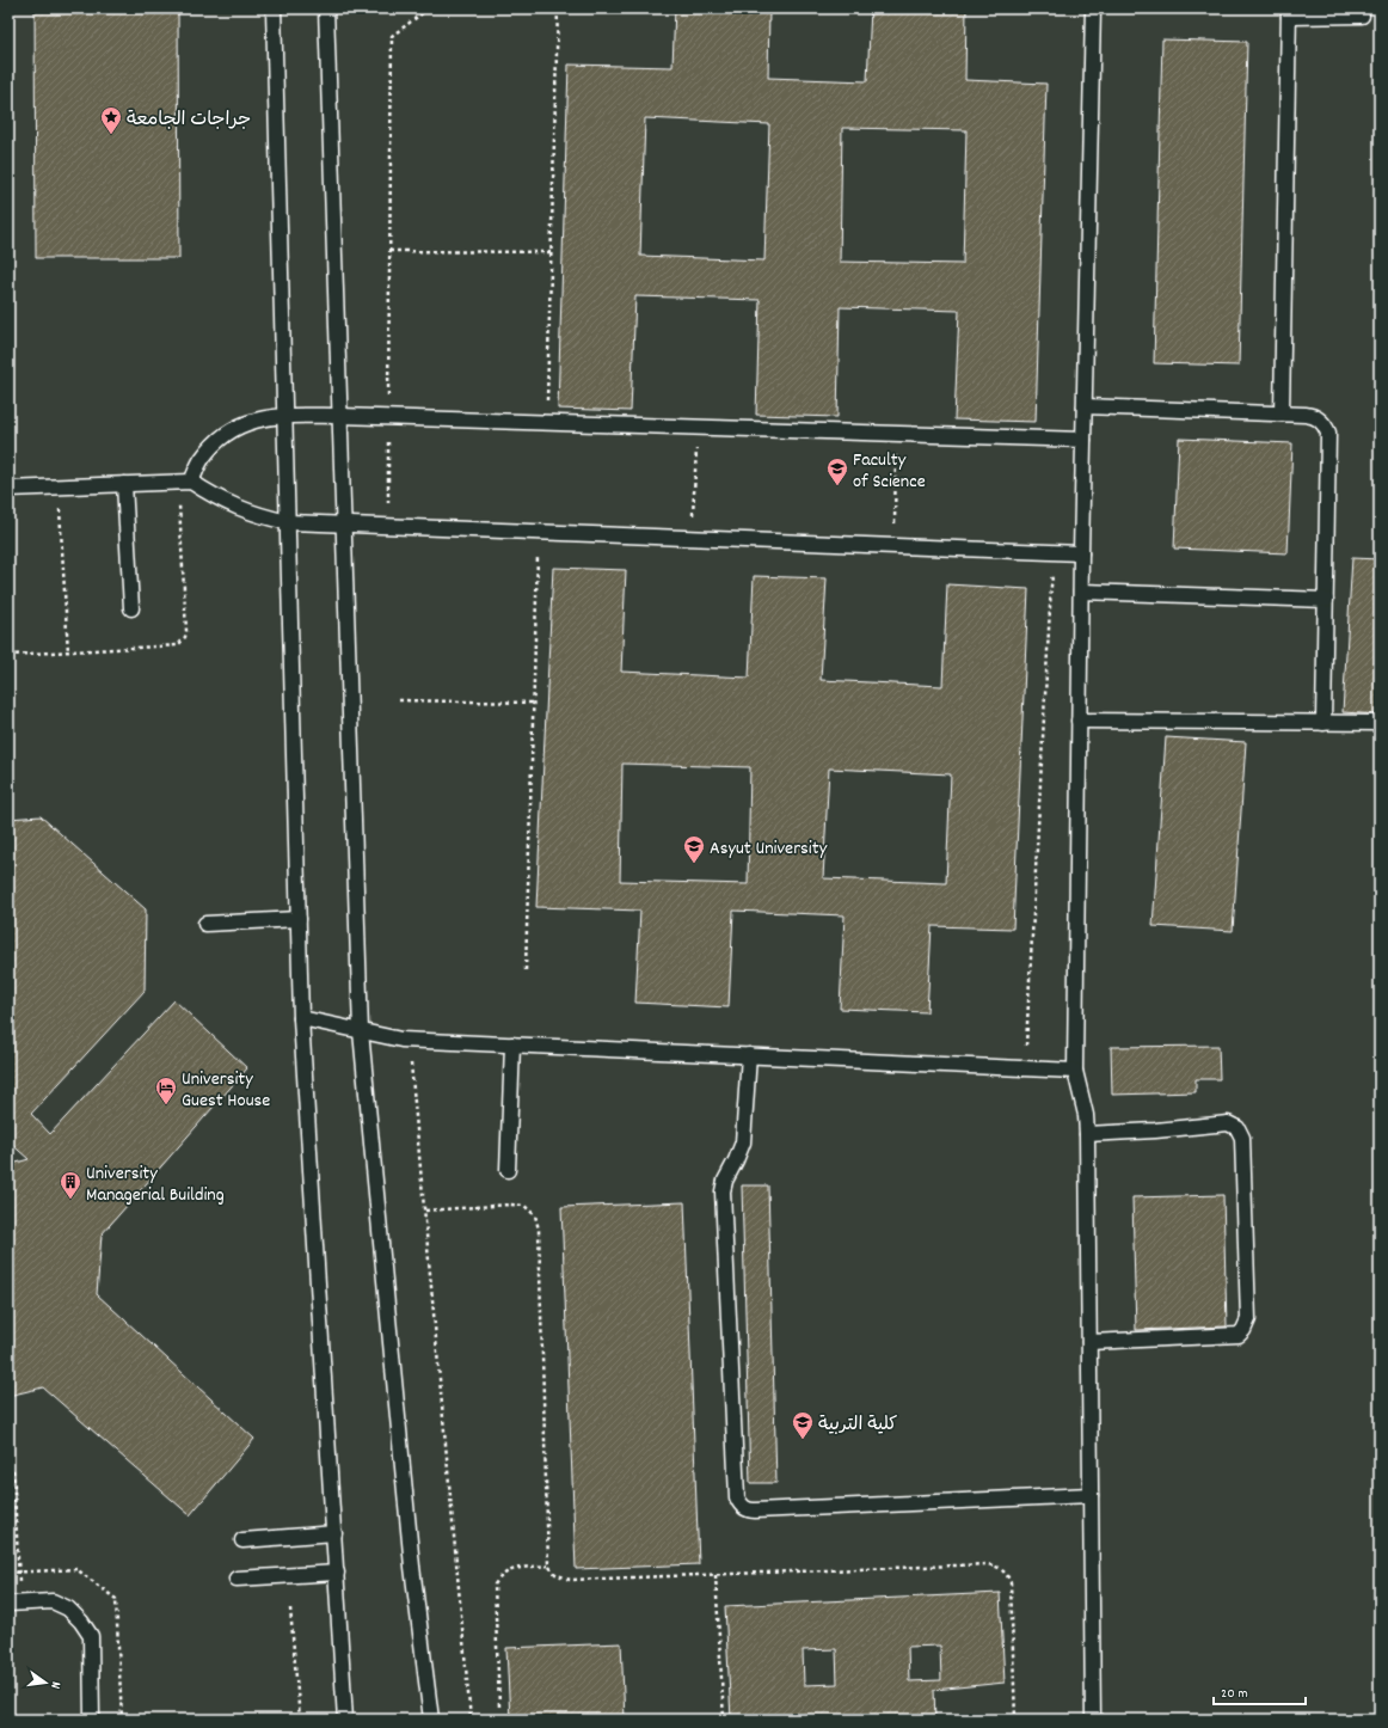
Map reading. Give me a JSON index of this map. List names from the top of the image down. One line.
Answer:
{"places":{"place":["جراجات الجامعة"],"school or university":["Faculty of Science","Asyut University","كلية التربية"],"hotel":["University Guest House"],"building":["University Managerial Building"]},"scale_bar":"20 m","north":"right"}
